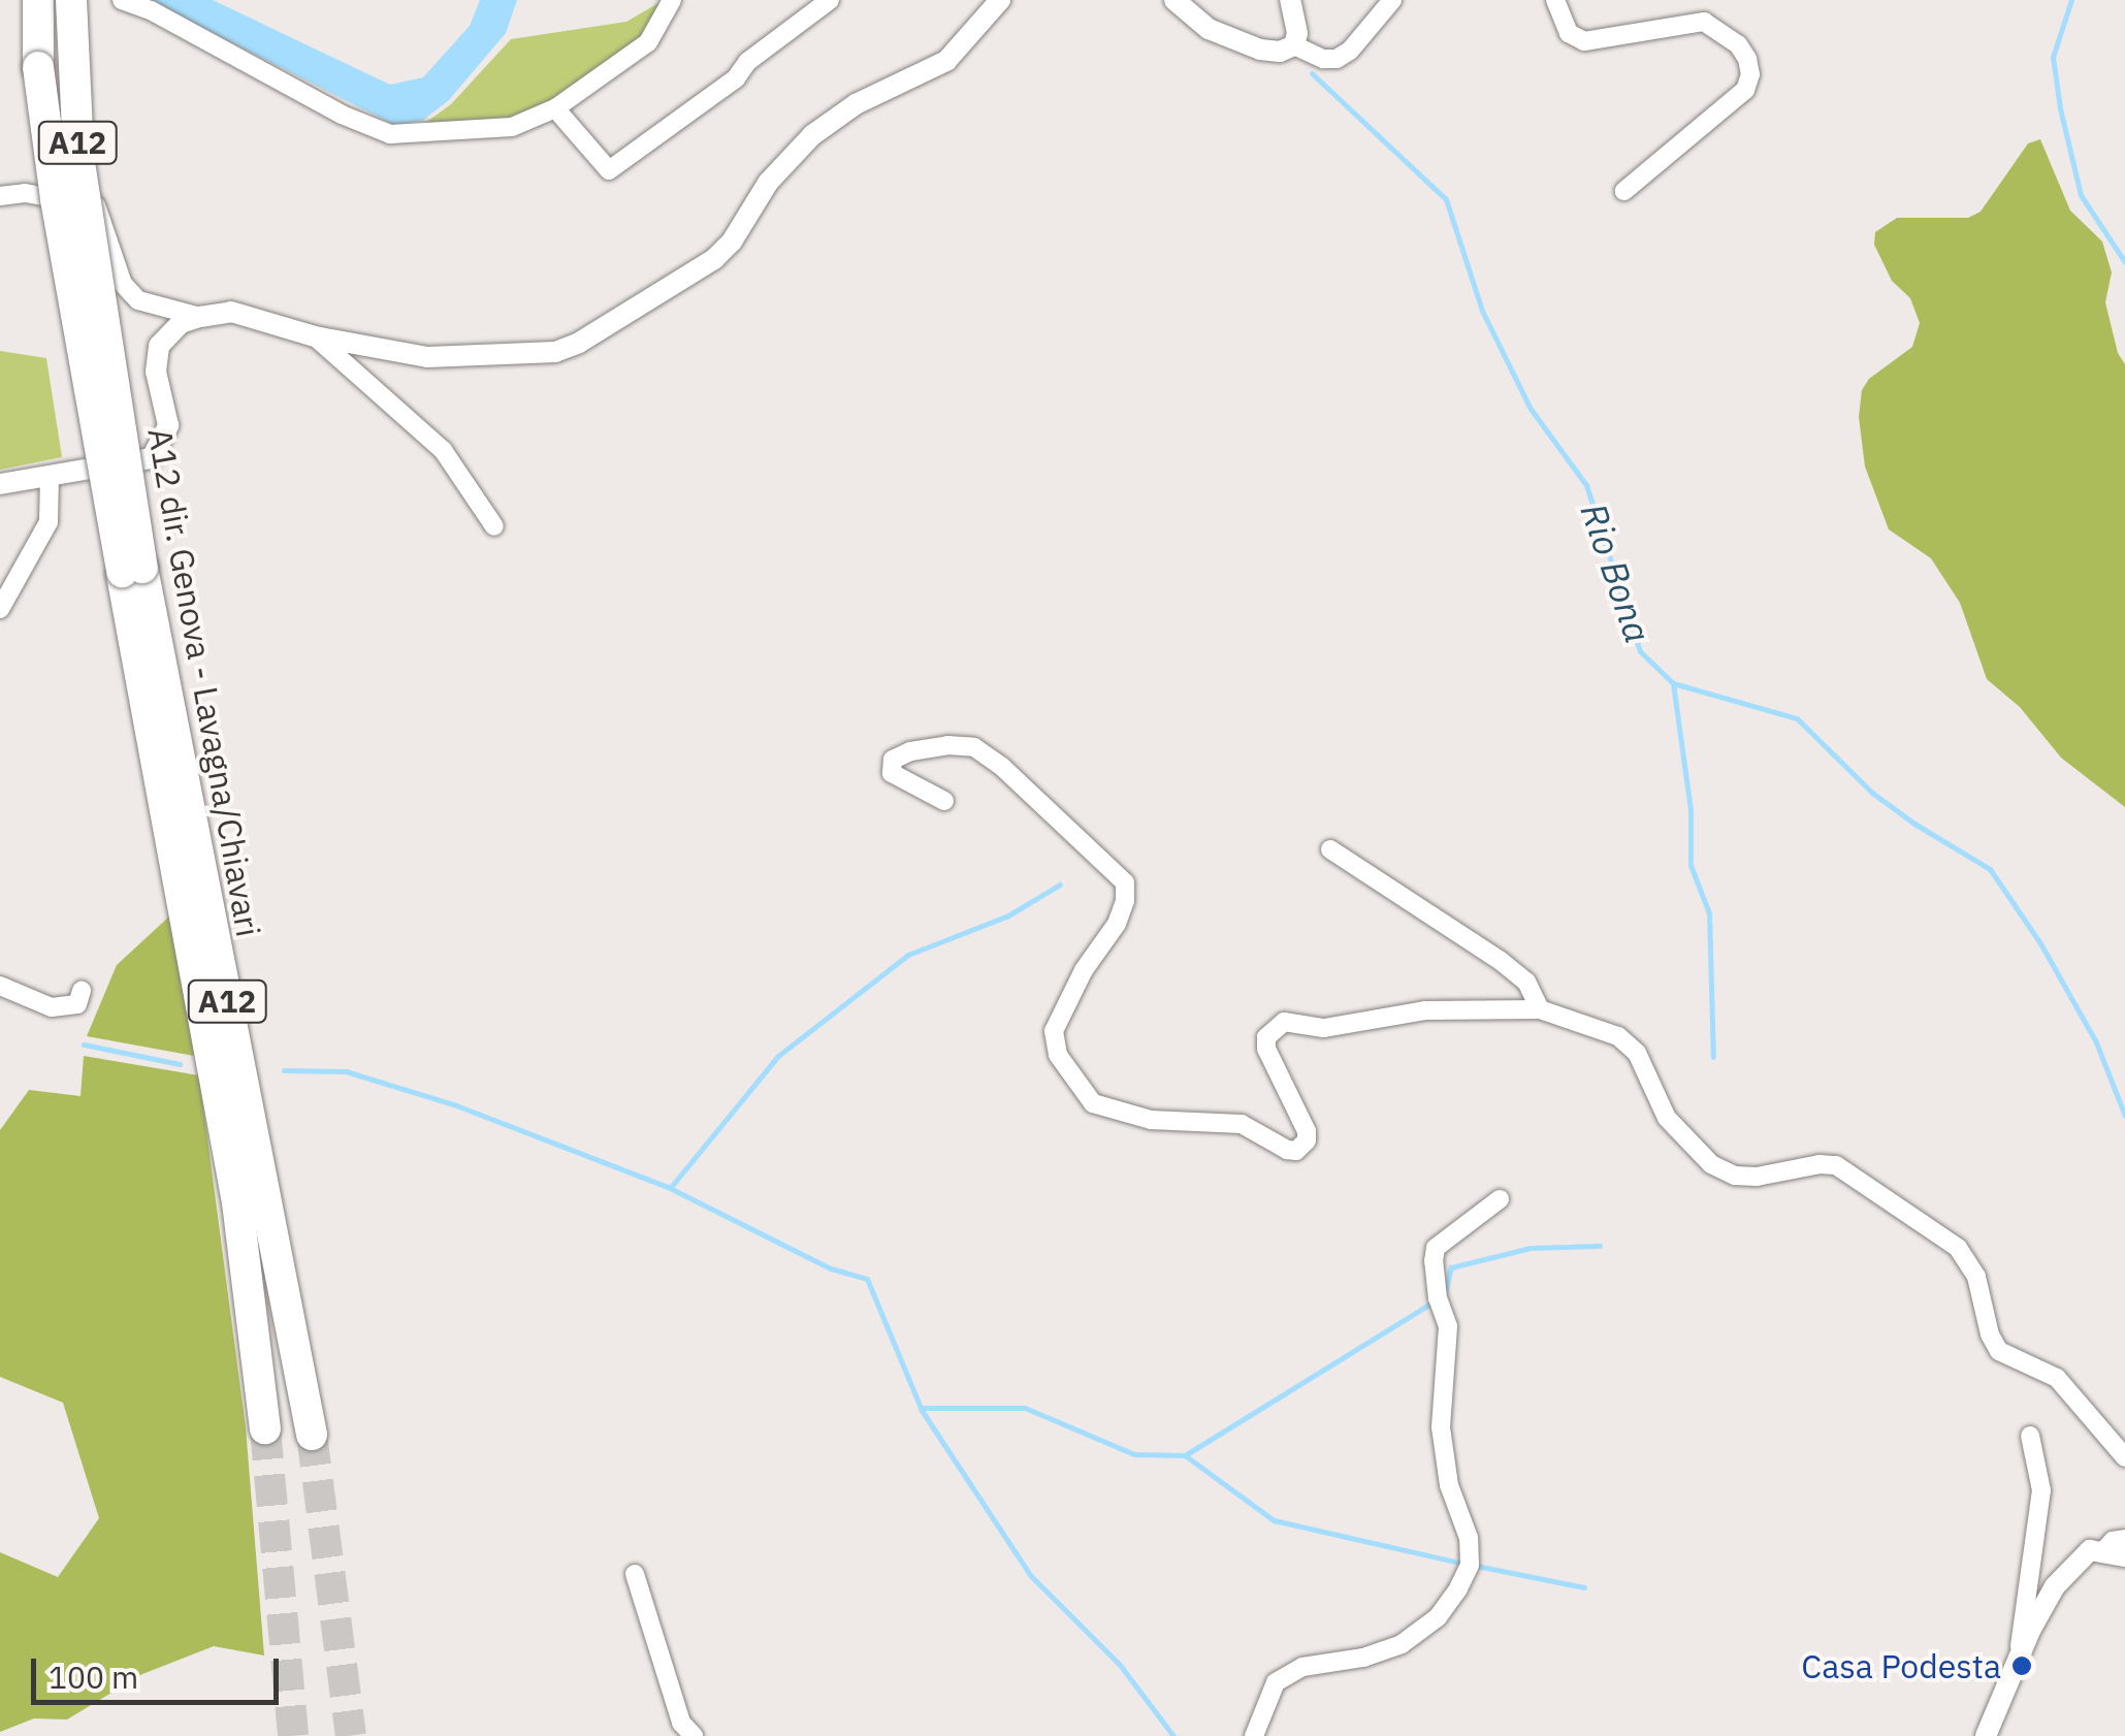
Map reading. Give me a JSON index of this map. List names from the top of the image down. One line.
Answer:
{"streets":{"highway":["A12","A12 dir. Genova - Lavagna/Chiavari"]},"crossings":[["A12","A12 dir. Genova - Lavagna/Chiavari"]],"water":["Rio Bona"],"places":["Casa Podesta"],"scale_bar":"100 m"}
